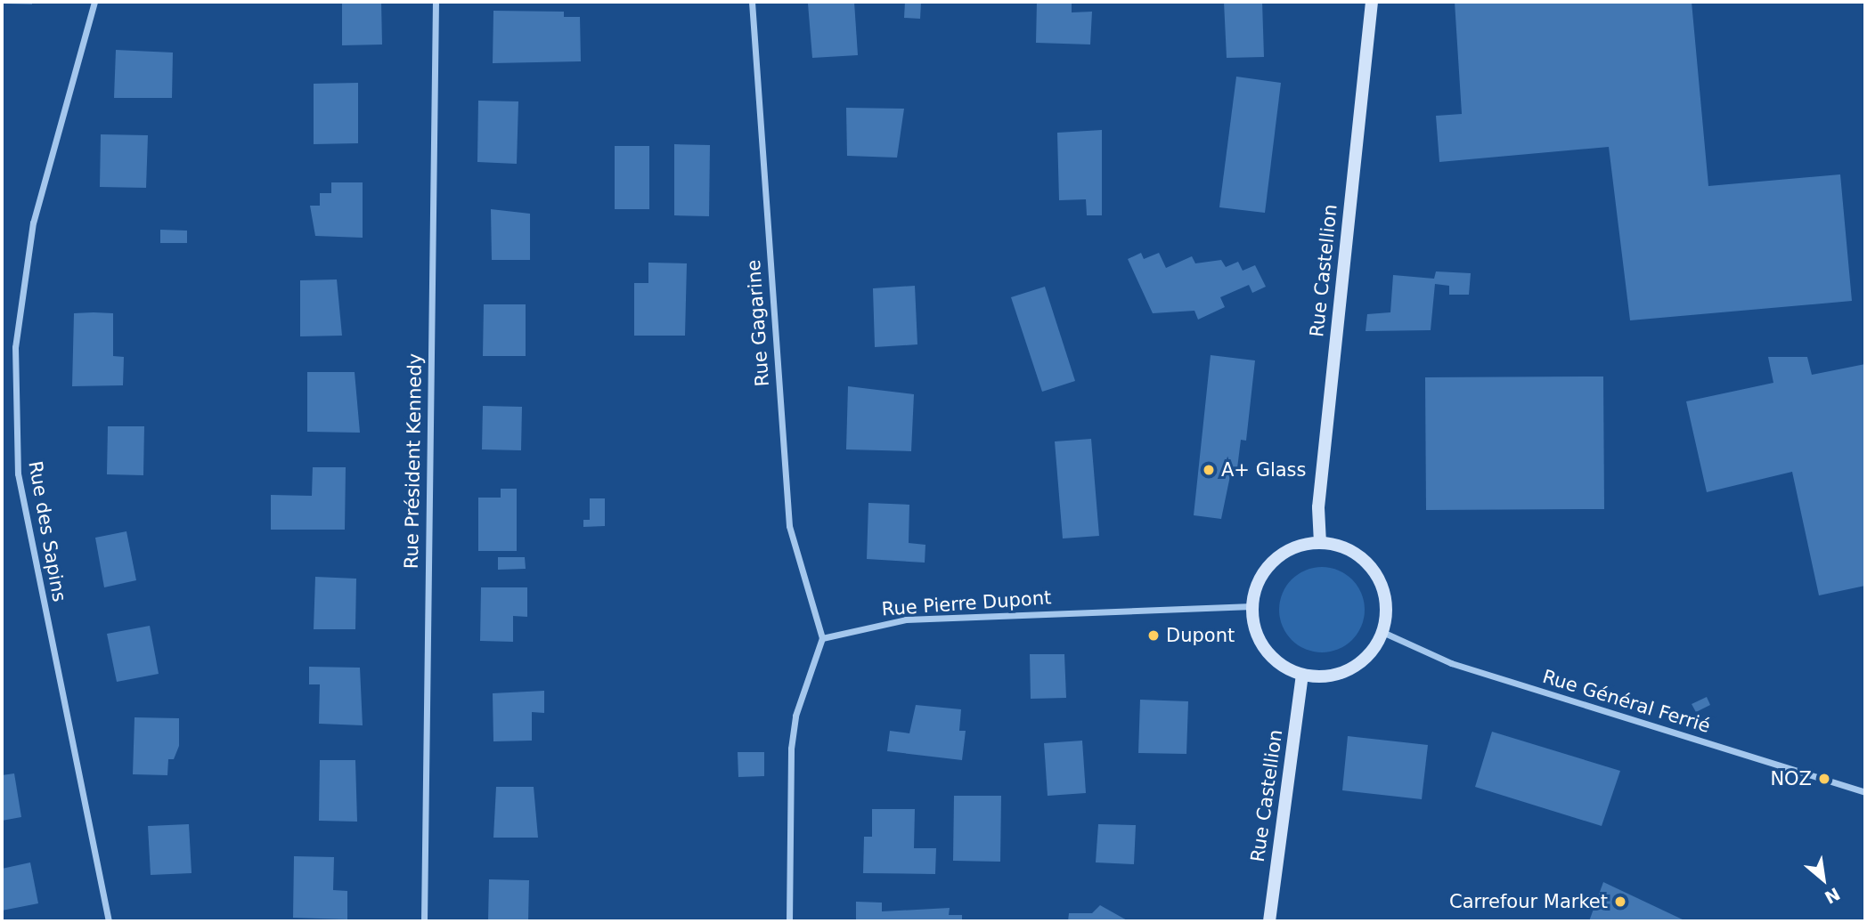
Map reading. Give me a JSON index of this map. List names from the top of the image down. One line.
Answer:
{"streets":{"main road":["Rue Castellion"],"street":["Rue Gagarine","Rue Président Kennedy","Rue des Sapins","Rue Pierre Dupont","Rue Général Ferrié"]},"crossings":[["Rue Castellion","Rue Pierre Dupont"],["Rue Castellion","Rue Général Ferrié"],["Rue Gagarine","Rue Pierre Dupont"],["Rue Pierre Dupont","Rue Général Ferrié"]],"places":["A+ Glass","Dupont","NOZ","Carrefour Market"],"north":"bottom right"}
